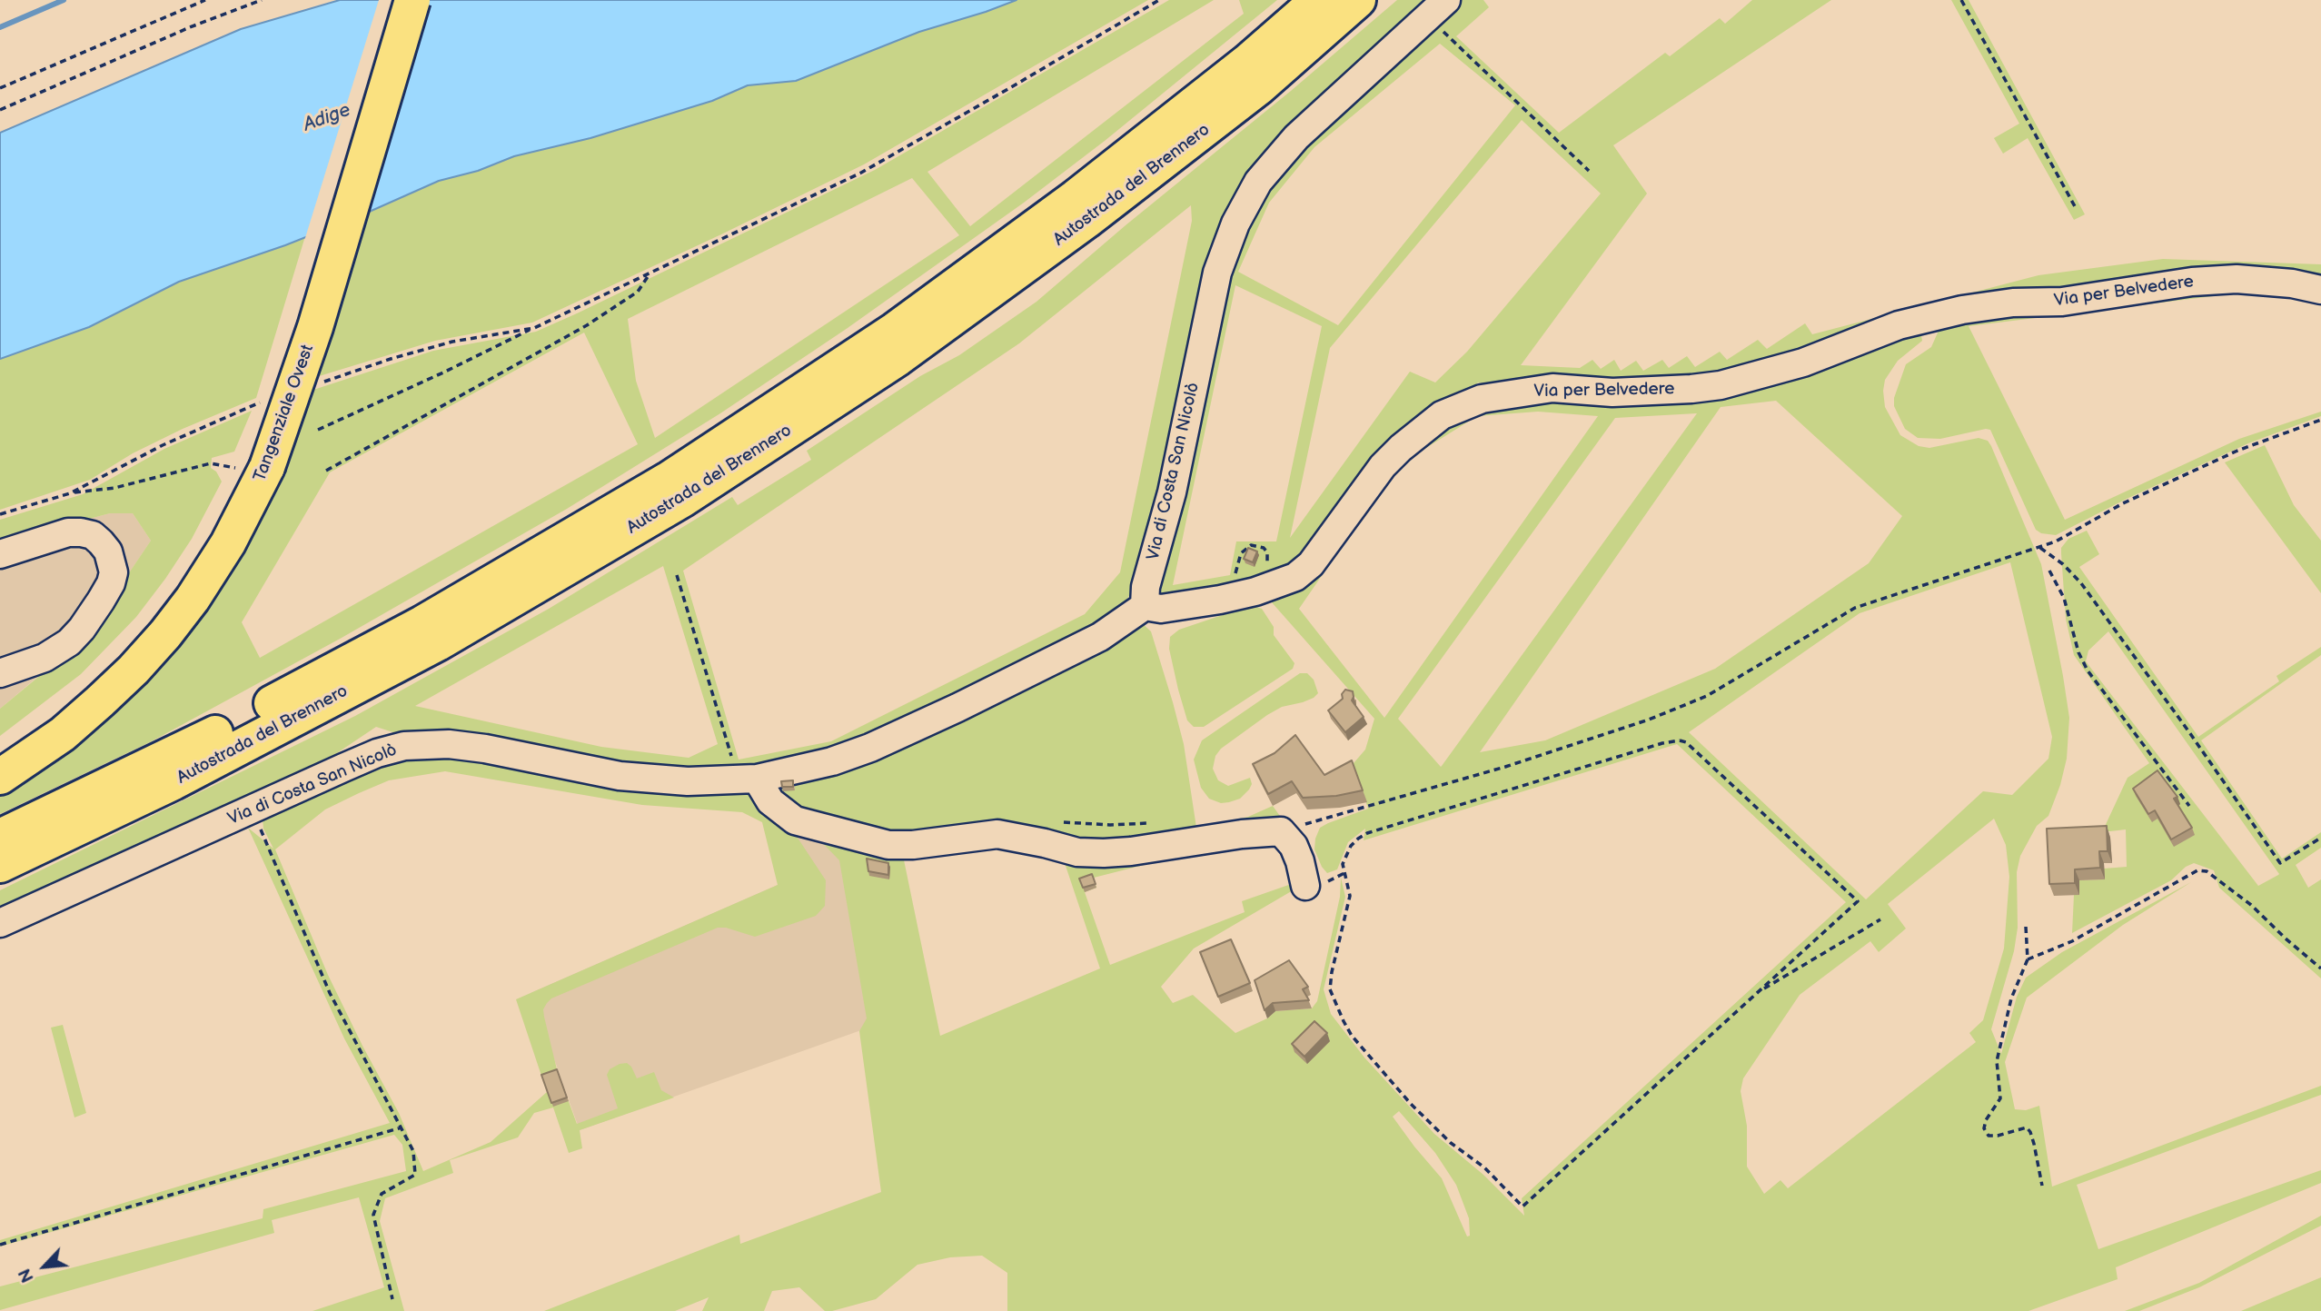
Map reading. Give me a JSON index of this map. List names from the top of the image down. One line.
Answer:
{"streets":{"highway":["Autostrada del Brennero","Tangenziale Ovest"],"street":["Via per Belvedere","Via di Costa San Nicolò"]},"crossings":[["Via per Belvedere","Via di Costa San Nicolò"]],"water":["Adige"],"north":"bottom left"}
